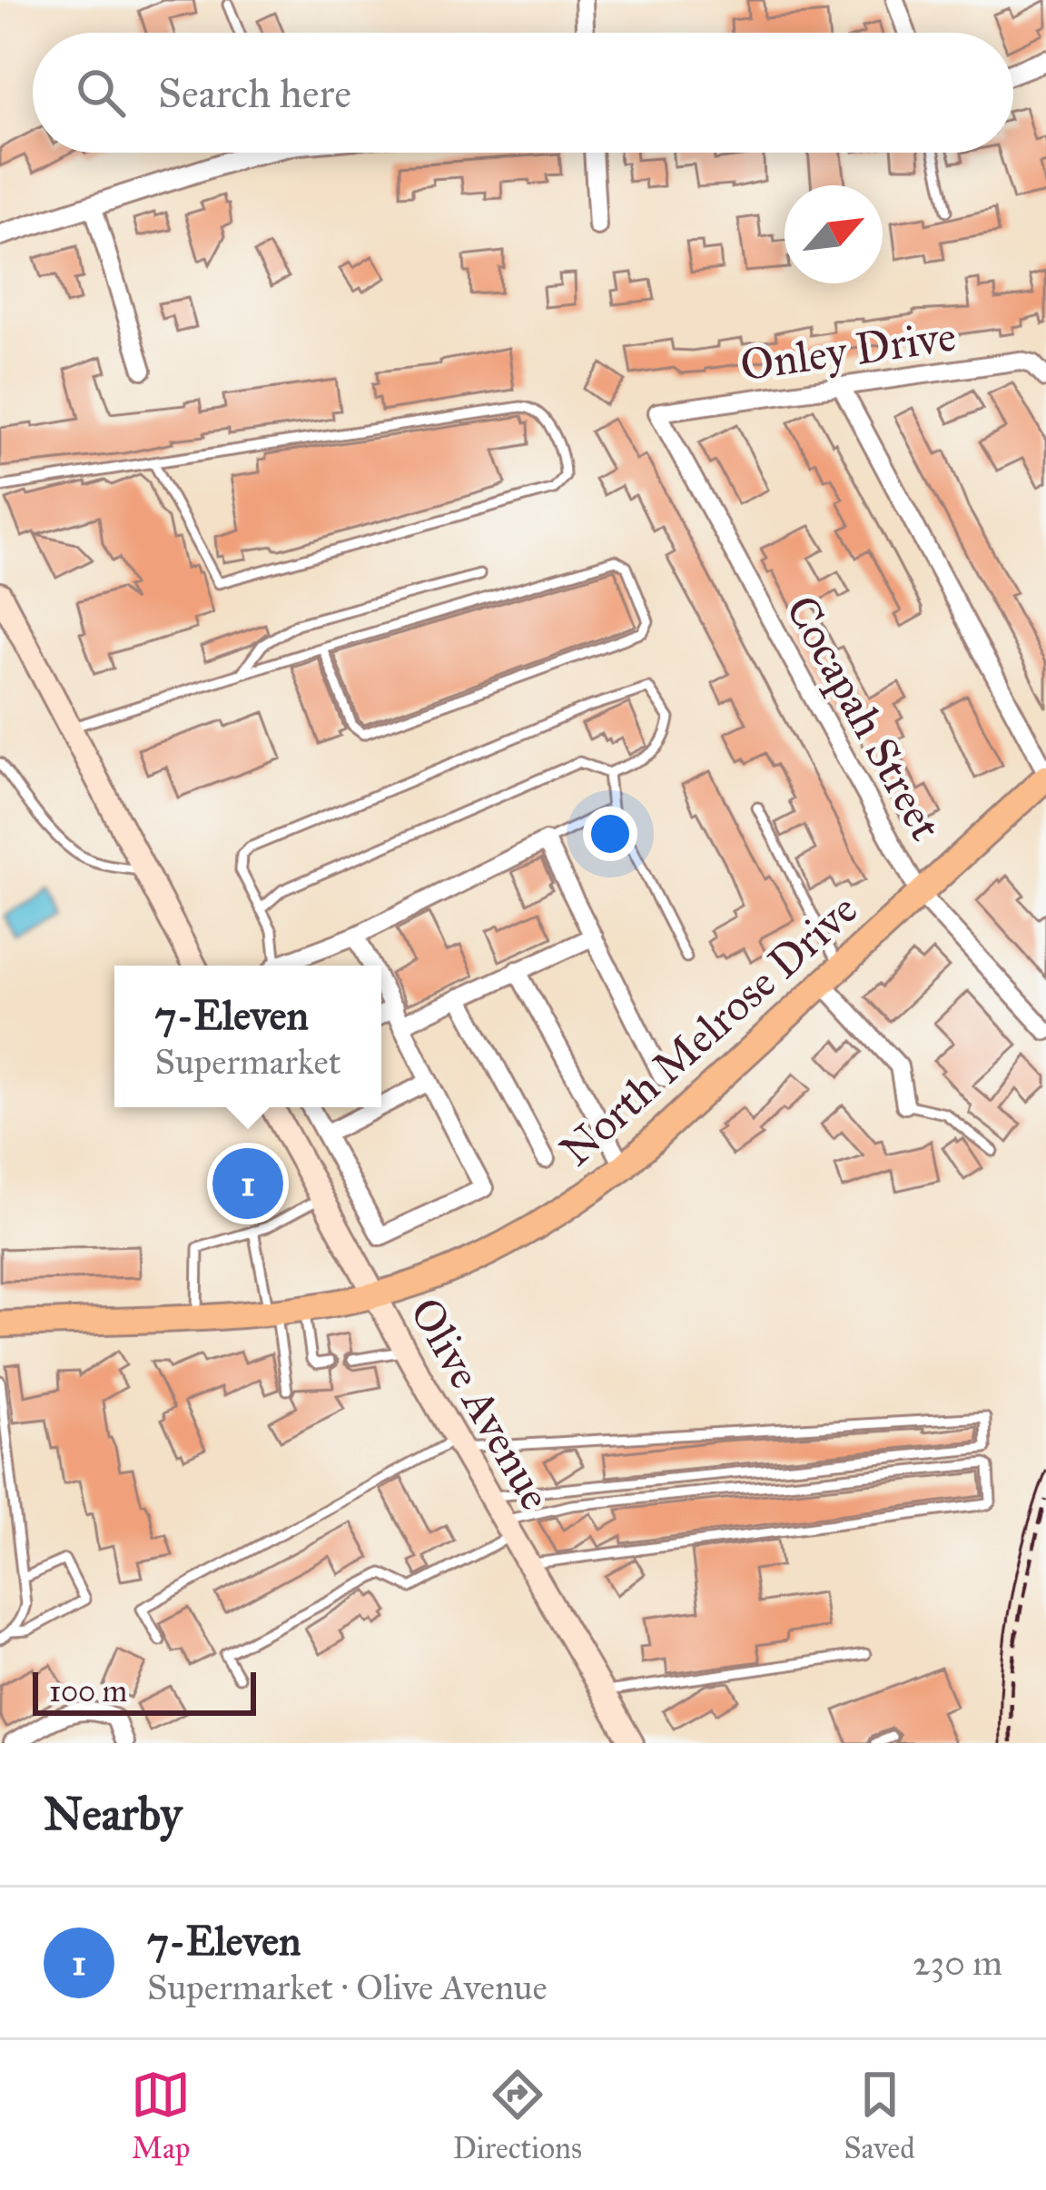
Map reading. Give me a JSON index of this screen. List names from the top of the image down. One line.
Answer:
{"streets":{"main road":["North Melrose Drive","Olive Avenue"],"street":["Onley Drive","Cocapah Street"]},"crossings":[["Onley Drive","Cocapah Street"],["Cocapah Street","North Melrose Drive"],["North Melrose Drive","Olive Avenue"]],"scale_bar":"100 m","north":"top right","page":{"search":"Search here","popup":["7-Eleven","Supermarket"],"pins":"1","scale":"100 m","heading":"Nearby","list":[{"mark":"1","name":"7-Eleven","note":"Supermarket · Olive Avenue","value":"230 m"}],"nav":["Map","Directions","Saved"]}}
